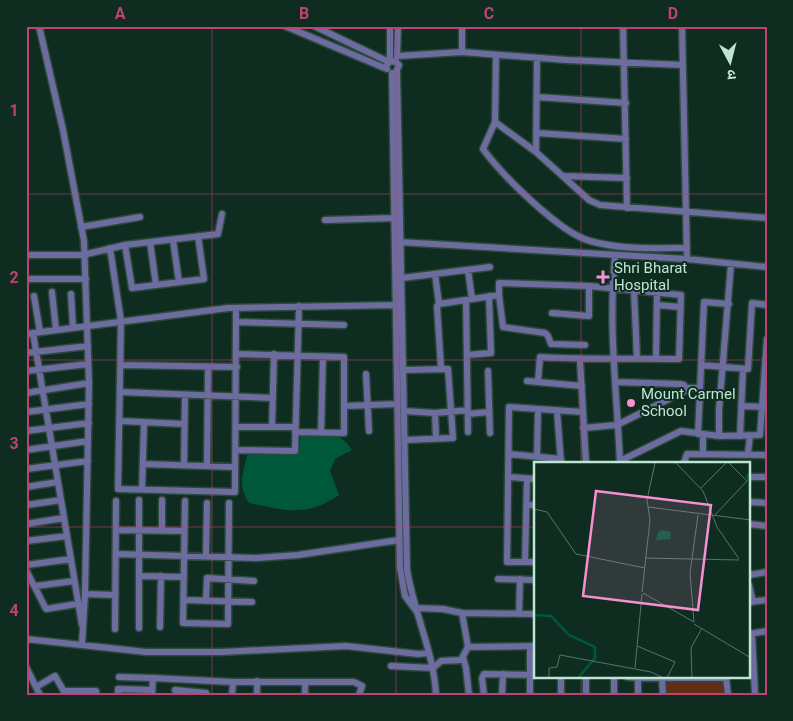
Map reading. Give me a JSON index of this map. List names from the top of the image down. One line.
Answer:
{"places":{"health":["Shri Bharat Hospital"],"other":["Mount Carmel School"]},"north":"bottom","grid":{"columns":["A","B","C","D"],"rows":["1","2","3","4"]}}
